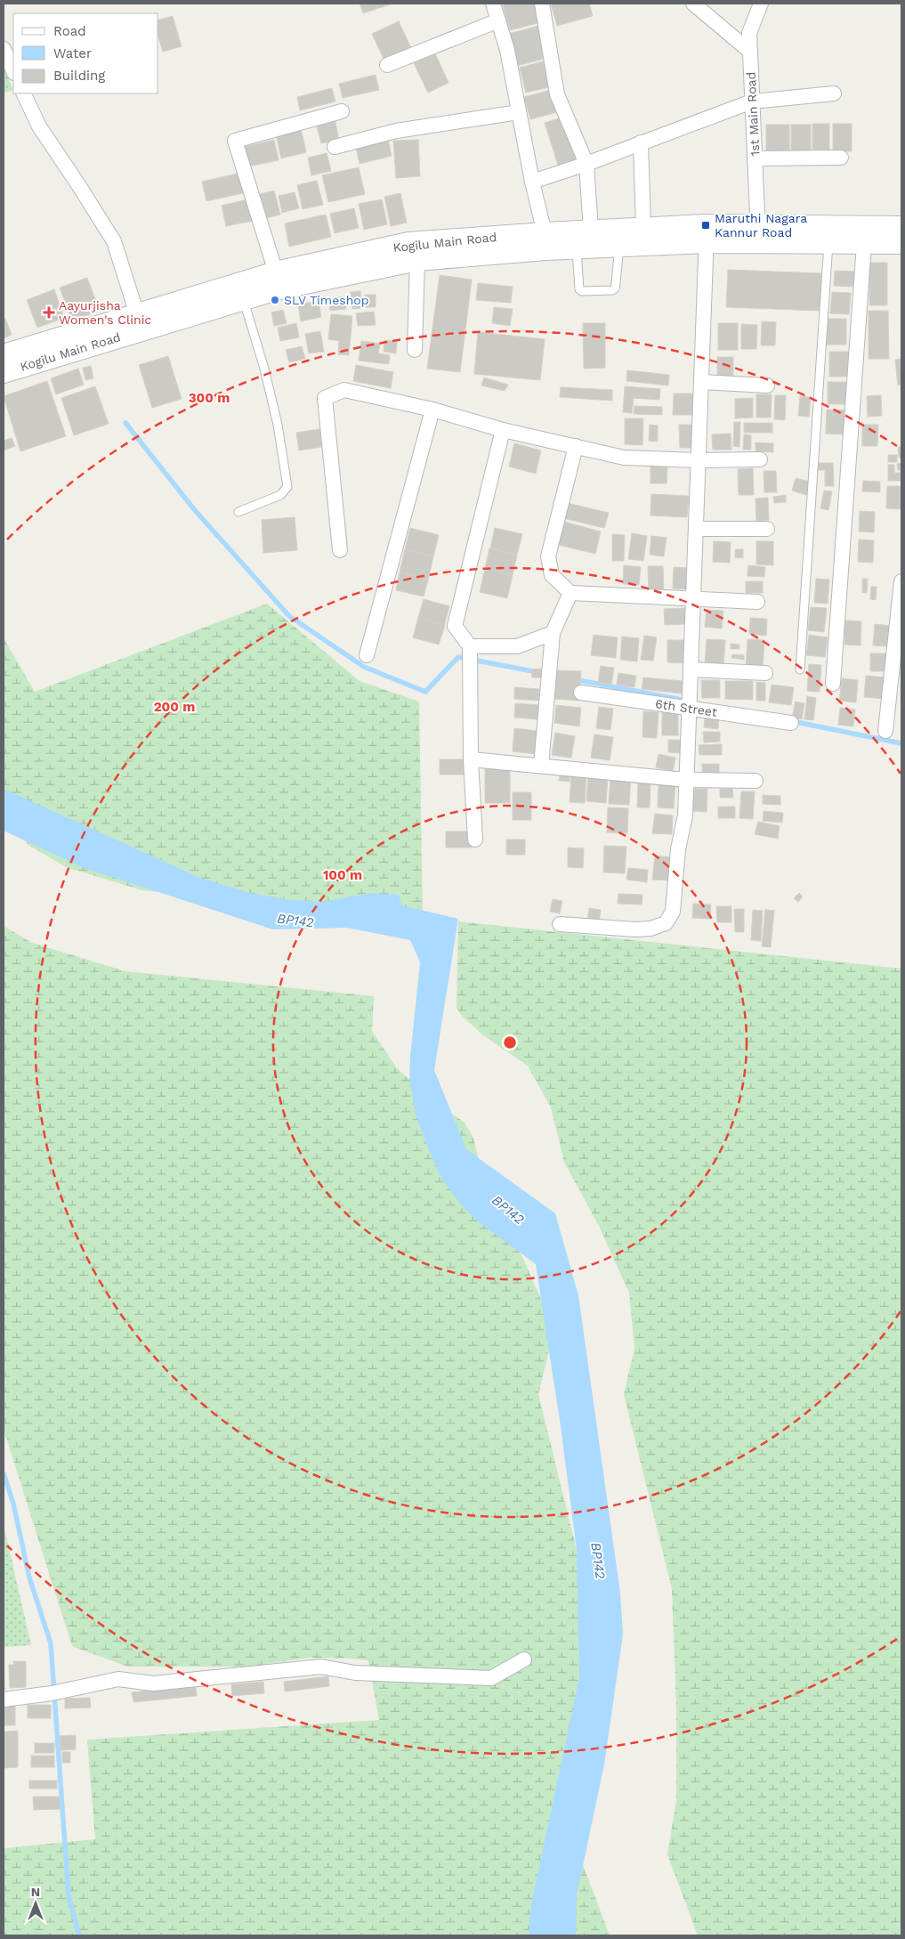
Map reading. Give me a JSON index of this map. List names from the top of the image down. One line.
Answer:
{"streets":{"main road":["Kogilu Main Road"],"street":["1st Main Road","6th Street"]},"crossings":[["1st Main Road","Kogilu Main Road"]],"water":["BP142"],"places":{"transit":["Maruthi Nagara Kannur Road"],"other":["SLV Timeshop"],"health":["Aayurjisha Women's Clinic"]},"legend":["Road","Water","Building"],"north":"top","rings":["300 m","200 m","100 m"]}
